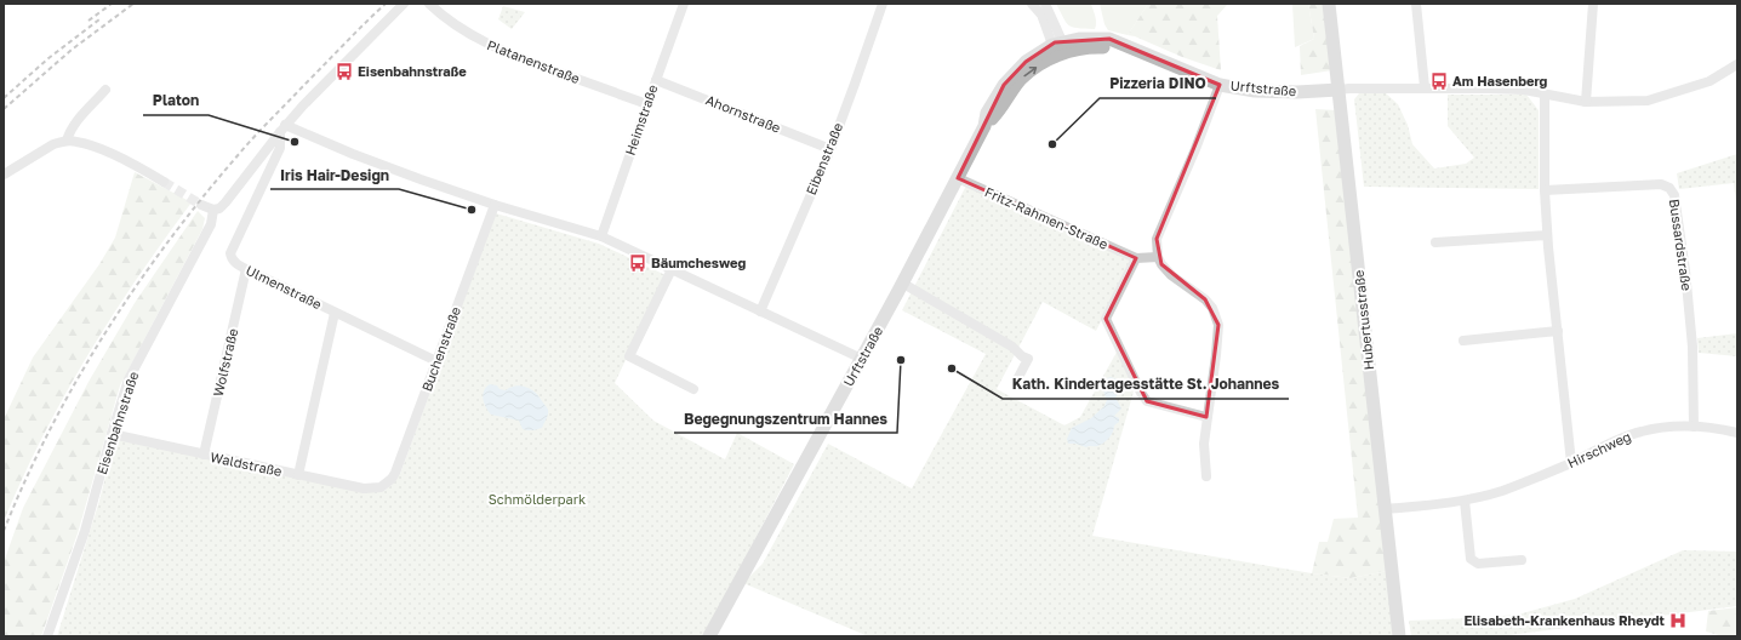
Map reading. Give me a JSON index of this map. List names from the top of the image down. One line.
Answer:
{"streets":{"street":["Platanenstraße","Urftstraße","Ahornstraße","Heimstraße","Eibenstraße","Fritz-Rahmen-Straße","Bussardstraße","Ulmenstraße","Hubertusstraße","Buchenstraße","Wolfstraße","Eisenbahnstraße","Hirschweg","Waldstraße"]},"crossings":[["Platanenstraße","Heimstraße"],["Urftstraße","Fritz-Rahmen-Straße"],["Urftstraße","Hubertusstraße"],["Ahornstraße","Heimstraße"],["Ahornstraße","Eibenstraße"],["Bussardstraße","Hirschweg"],["Ulmenstraße","Buchenstraße"],["Ulmenstraße","Wolfstraße"],["Hubertusstraße","Hirschweg"],["Buchenstraße","Waldstraße"],["Wolfstraße","Waldstraße"],["Eisenbahnstraße","Waldstraße"]],"parks":["Schmölderpark"],"places":{"bus stop":["Eisenbahnstraße","Am Hasenberg","Bäumchesweg"],"other":["Platon","Pizzeria DINO","Iris Hair-Design","Begegnungszentrum Hannes","Kath. Kindertagesstätte St. Johannes"],"hospital":["Elisabeth-Krankenhaus Rheydt"]}}
